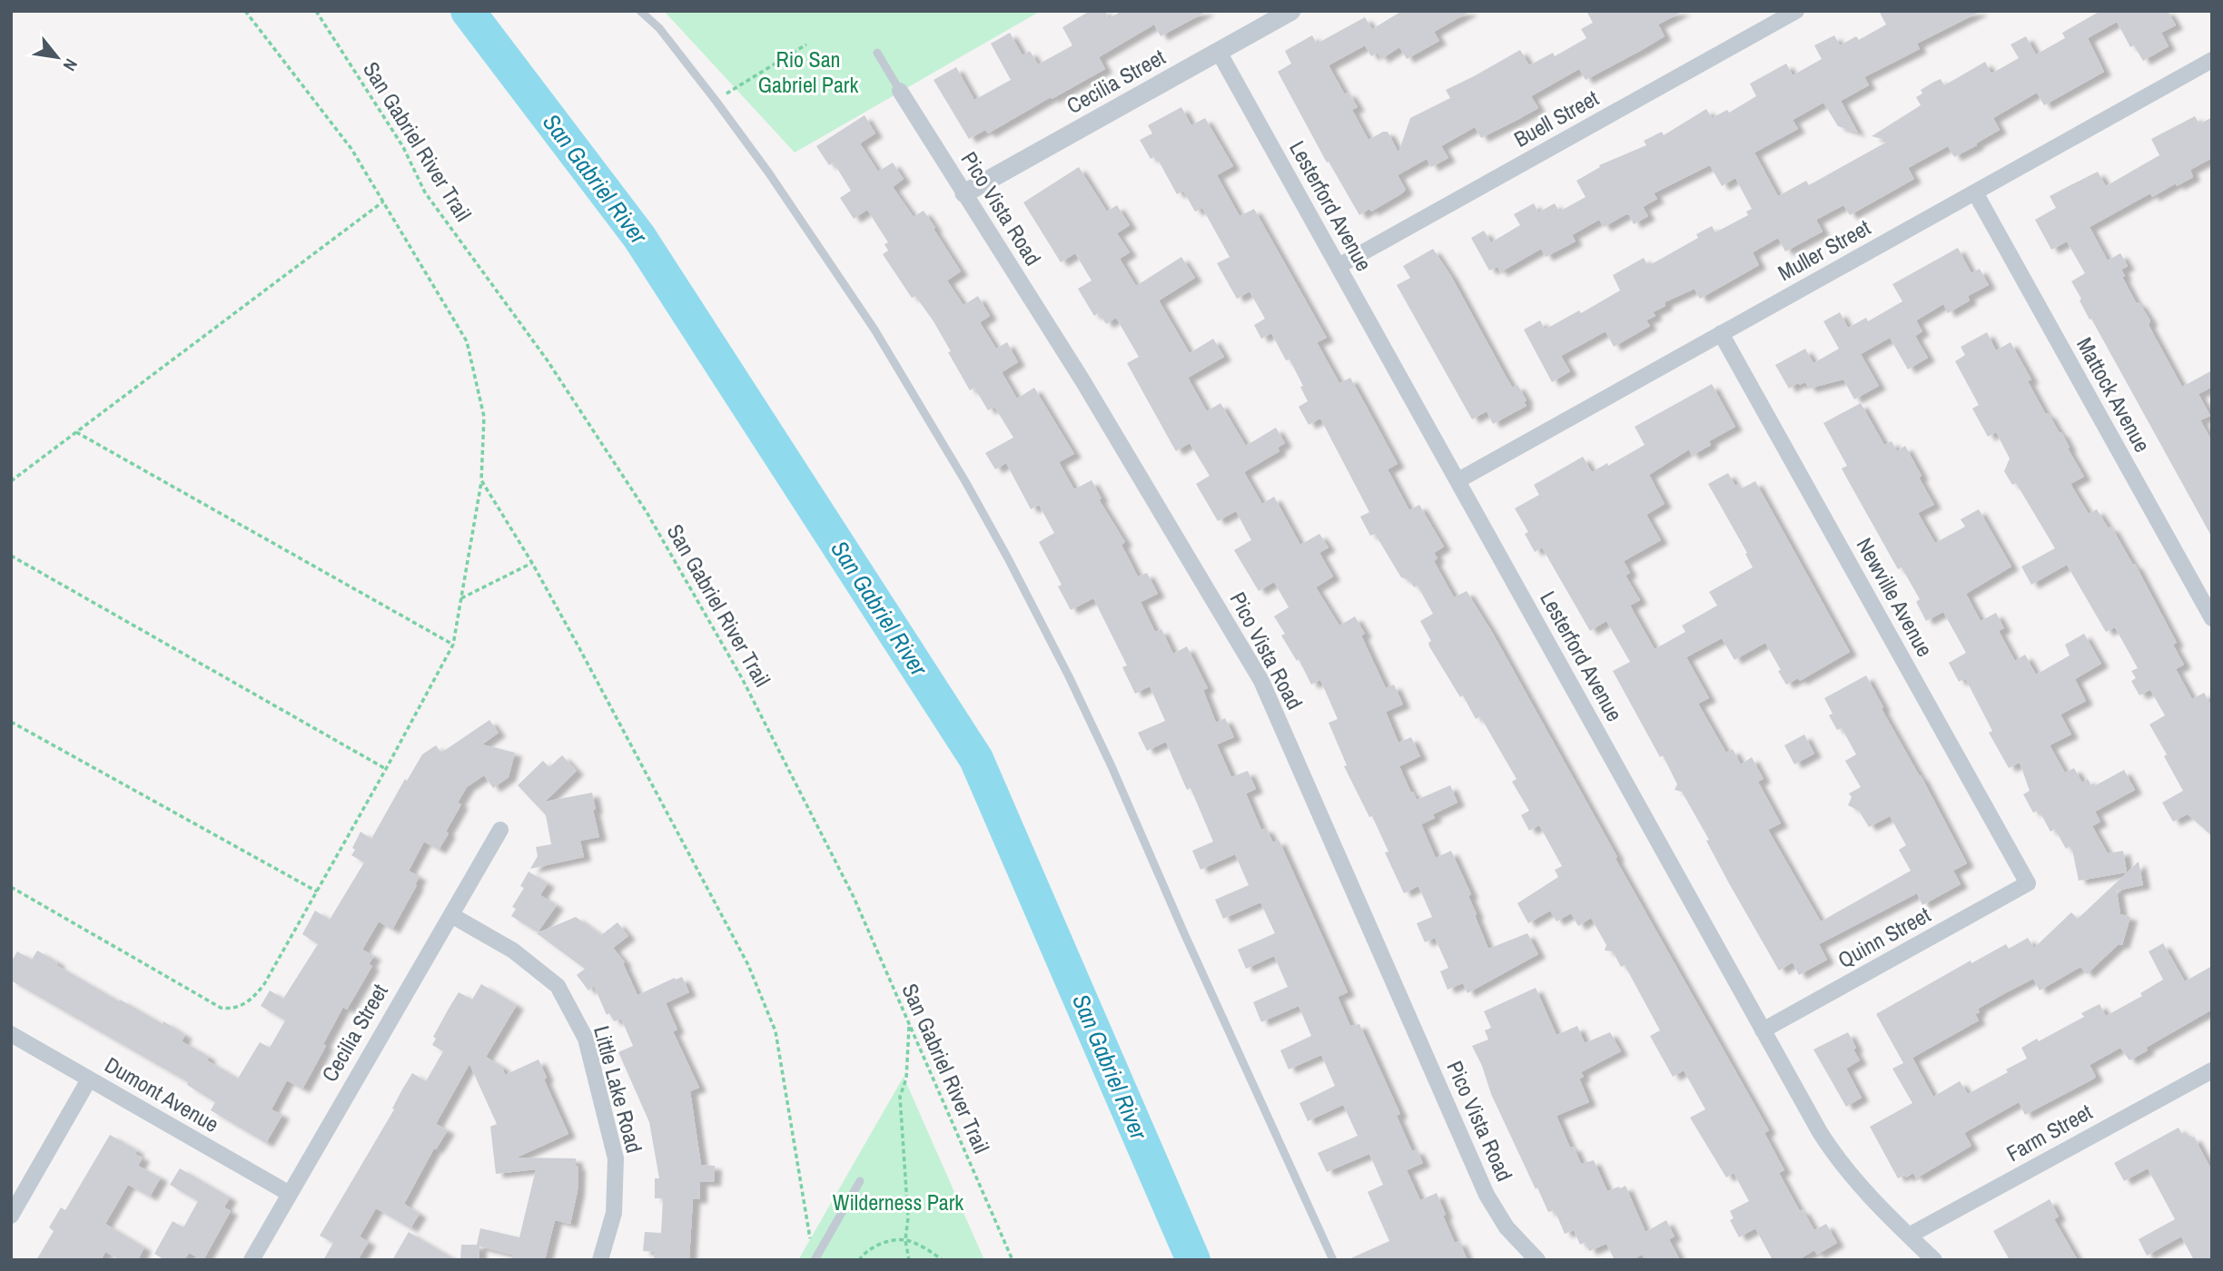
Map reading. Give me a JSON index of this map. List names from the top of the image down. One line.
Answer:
{"streets":{"street":["Cecilia Street","Buell Street","Lesterford Avenue","Pico Vista Road","Muller Street","Mattock Avenue","Newville Avenue","Quinn Street","Little Lake Road","Dumont Avenue","Farm Street"],"path":["San Gabriel River Trail"]},"crossings":[["Cecilia Street","Lesterford Avenue"],["Cecilia Street","Pico Vista Road"],["Cecilia Street","Little Lake Road"],["Cecilia Street","Dumont Avenue"],["Buell Street","Lesterford Avenue"],["Lesterford Avenue","Muller Street"],["Lesterford Avenue","Quinn Street"],["Lesterford Avenue","Farm Street"],["Muller Street","Mattock Avenue"],["Muller Street","Newville Avenue"],["Newville Avenue","Quinn Street"]],"water":["San Gabriel River"],"parks":["Rio San Gabriel Park","Wilderness Park"],"north":"bottom right"}
